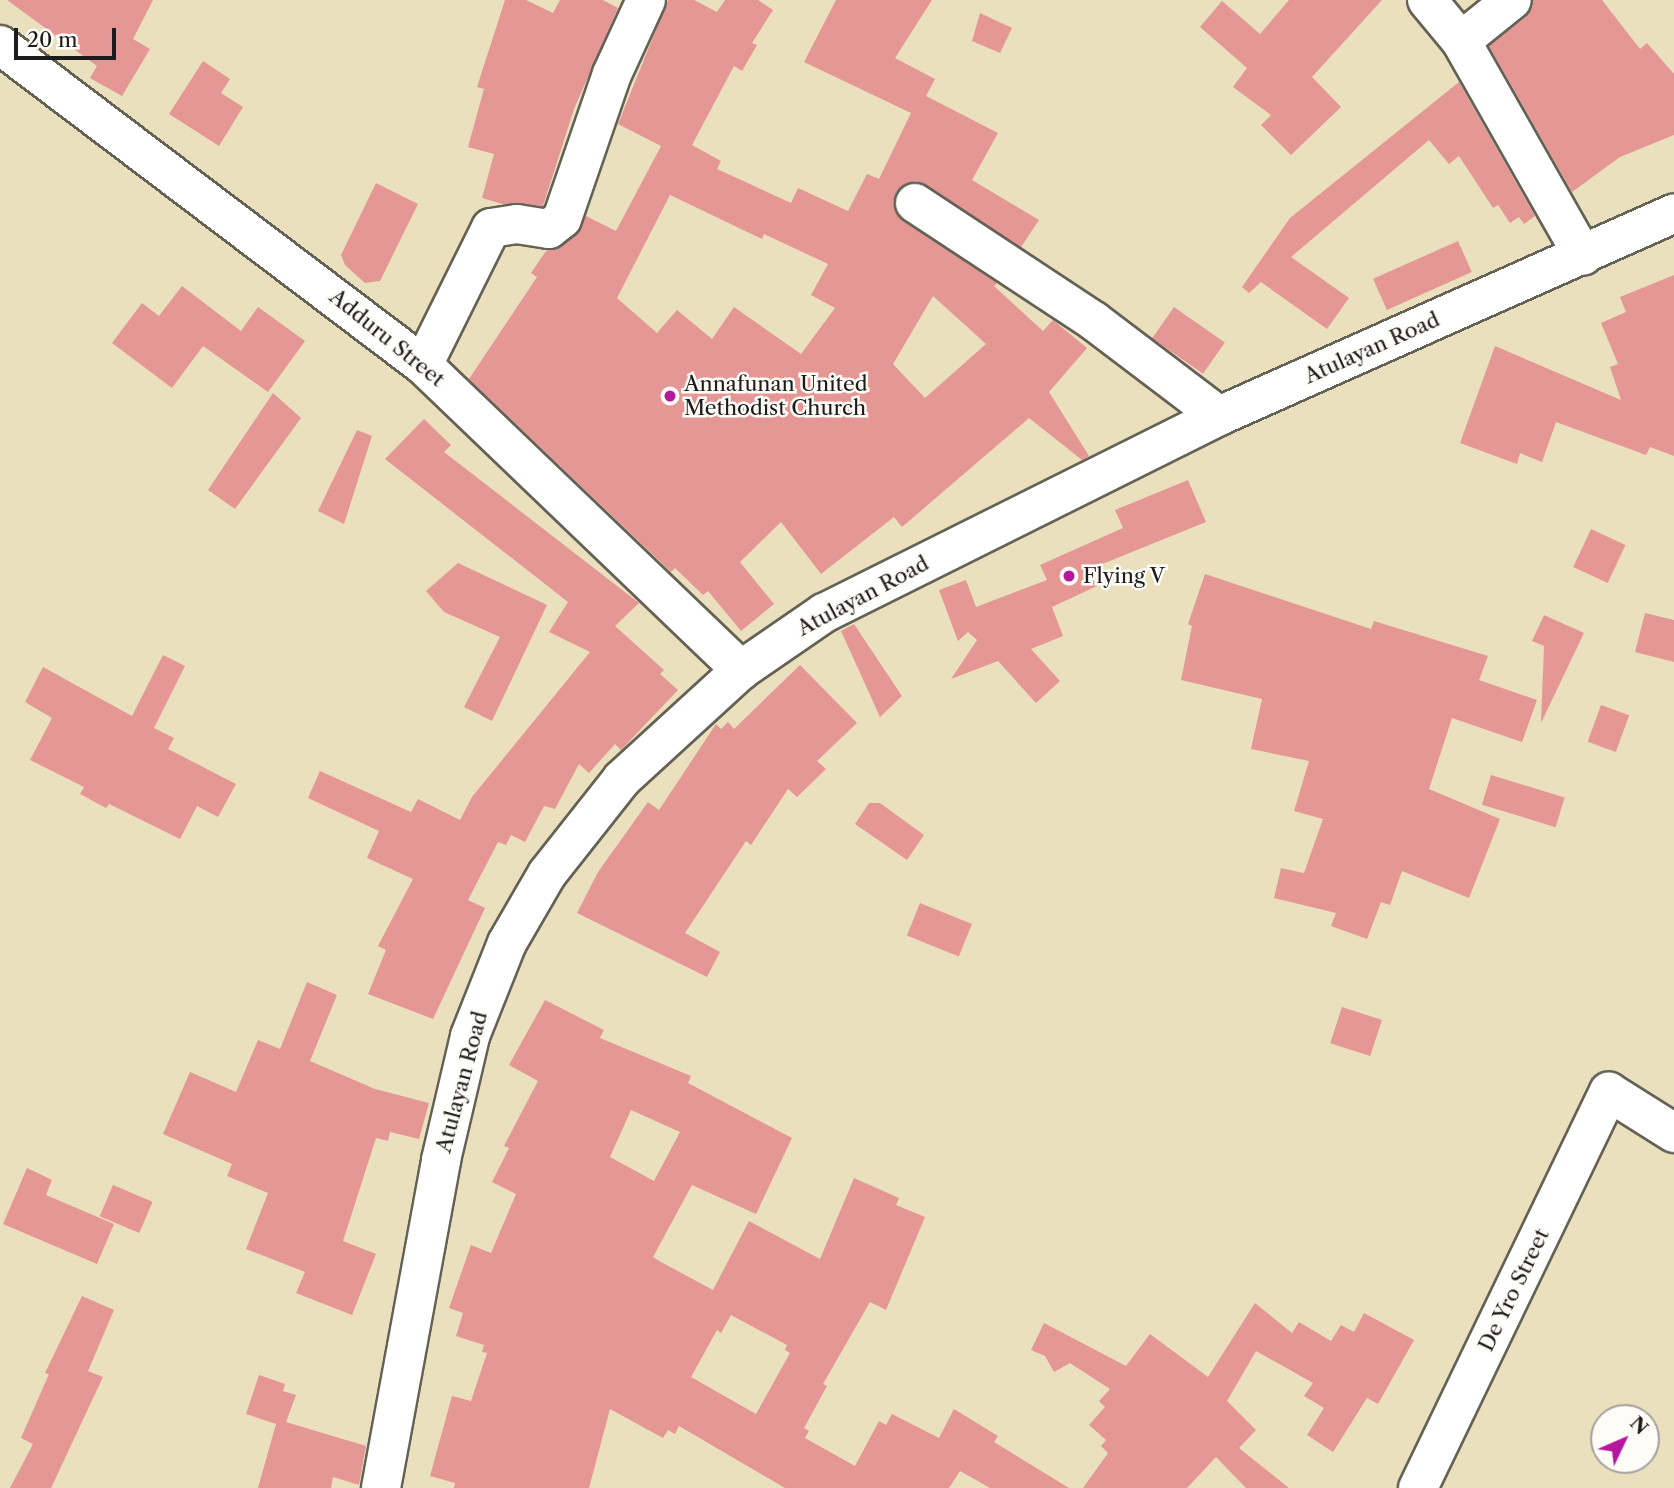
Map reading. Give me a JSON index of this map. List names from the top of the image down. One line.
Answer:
{"streets":{"street":["Adduru Street","Atulayan Road","De Yro Street"]},"crossings":[["Adduru Street","Atulayan Road"]],"places":["Annafunan United Methodist Church","Flying V"],"scale_bar":"20 m","north":"top right"}
